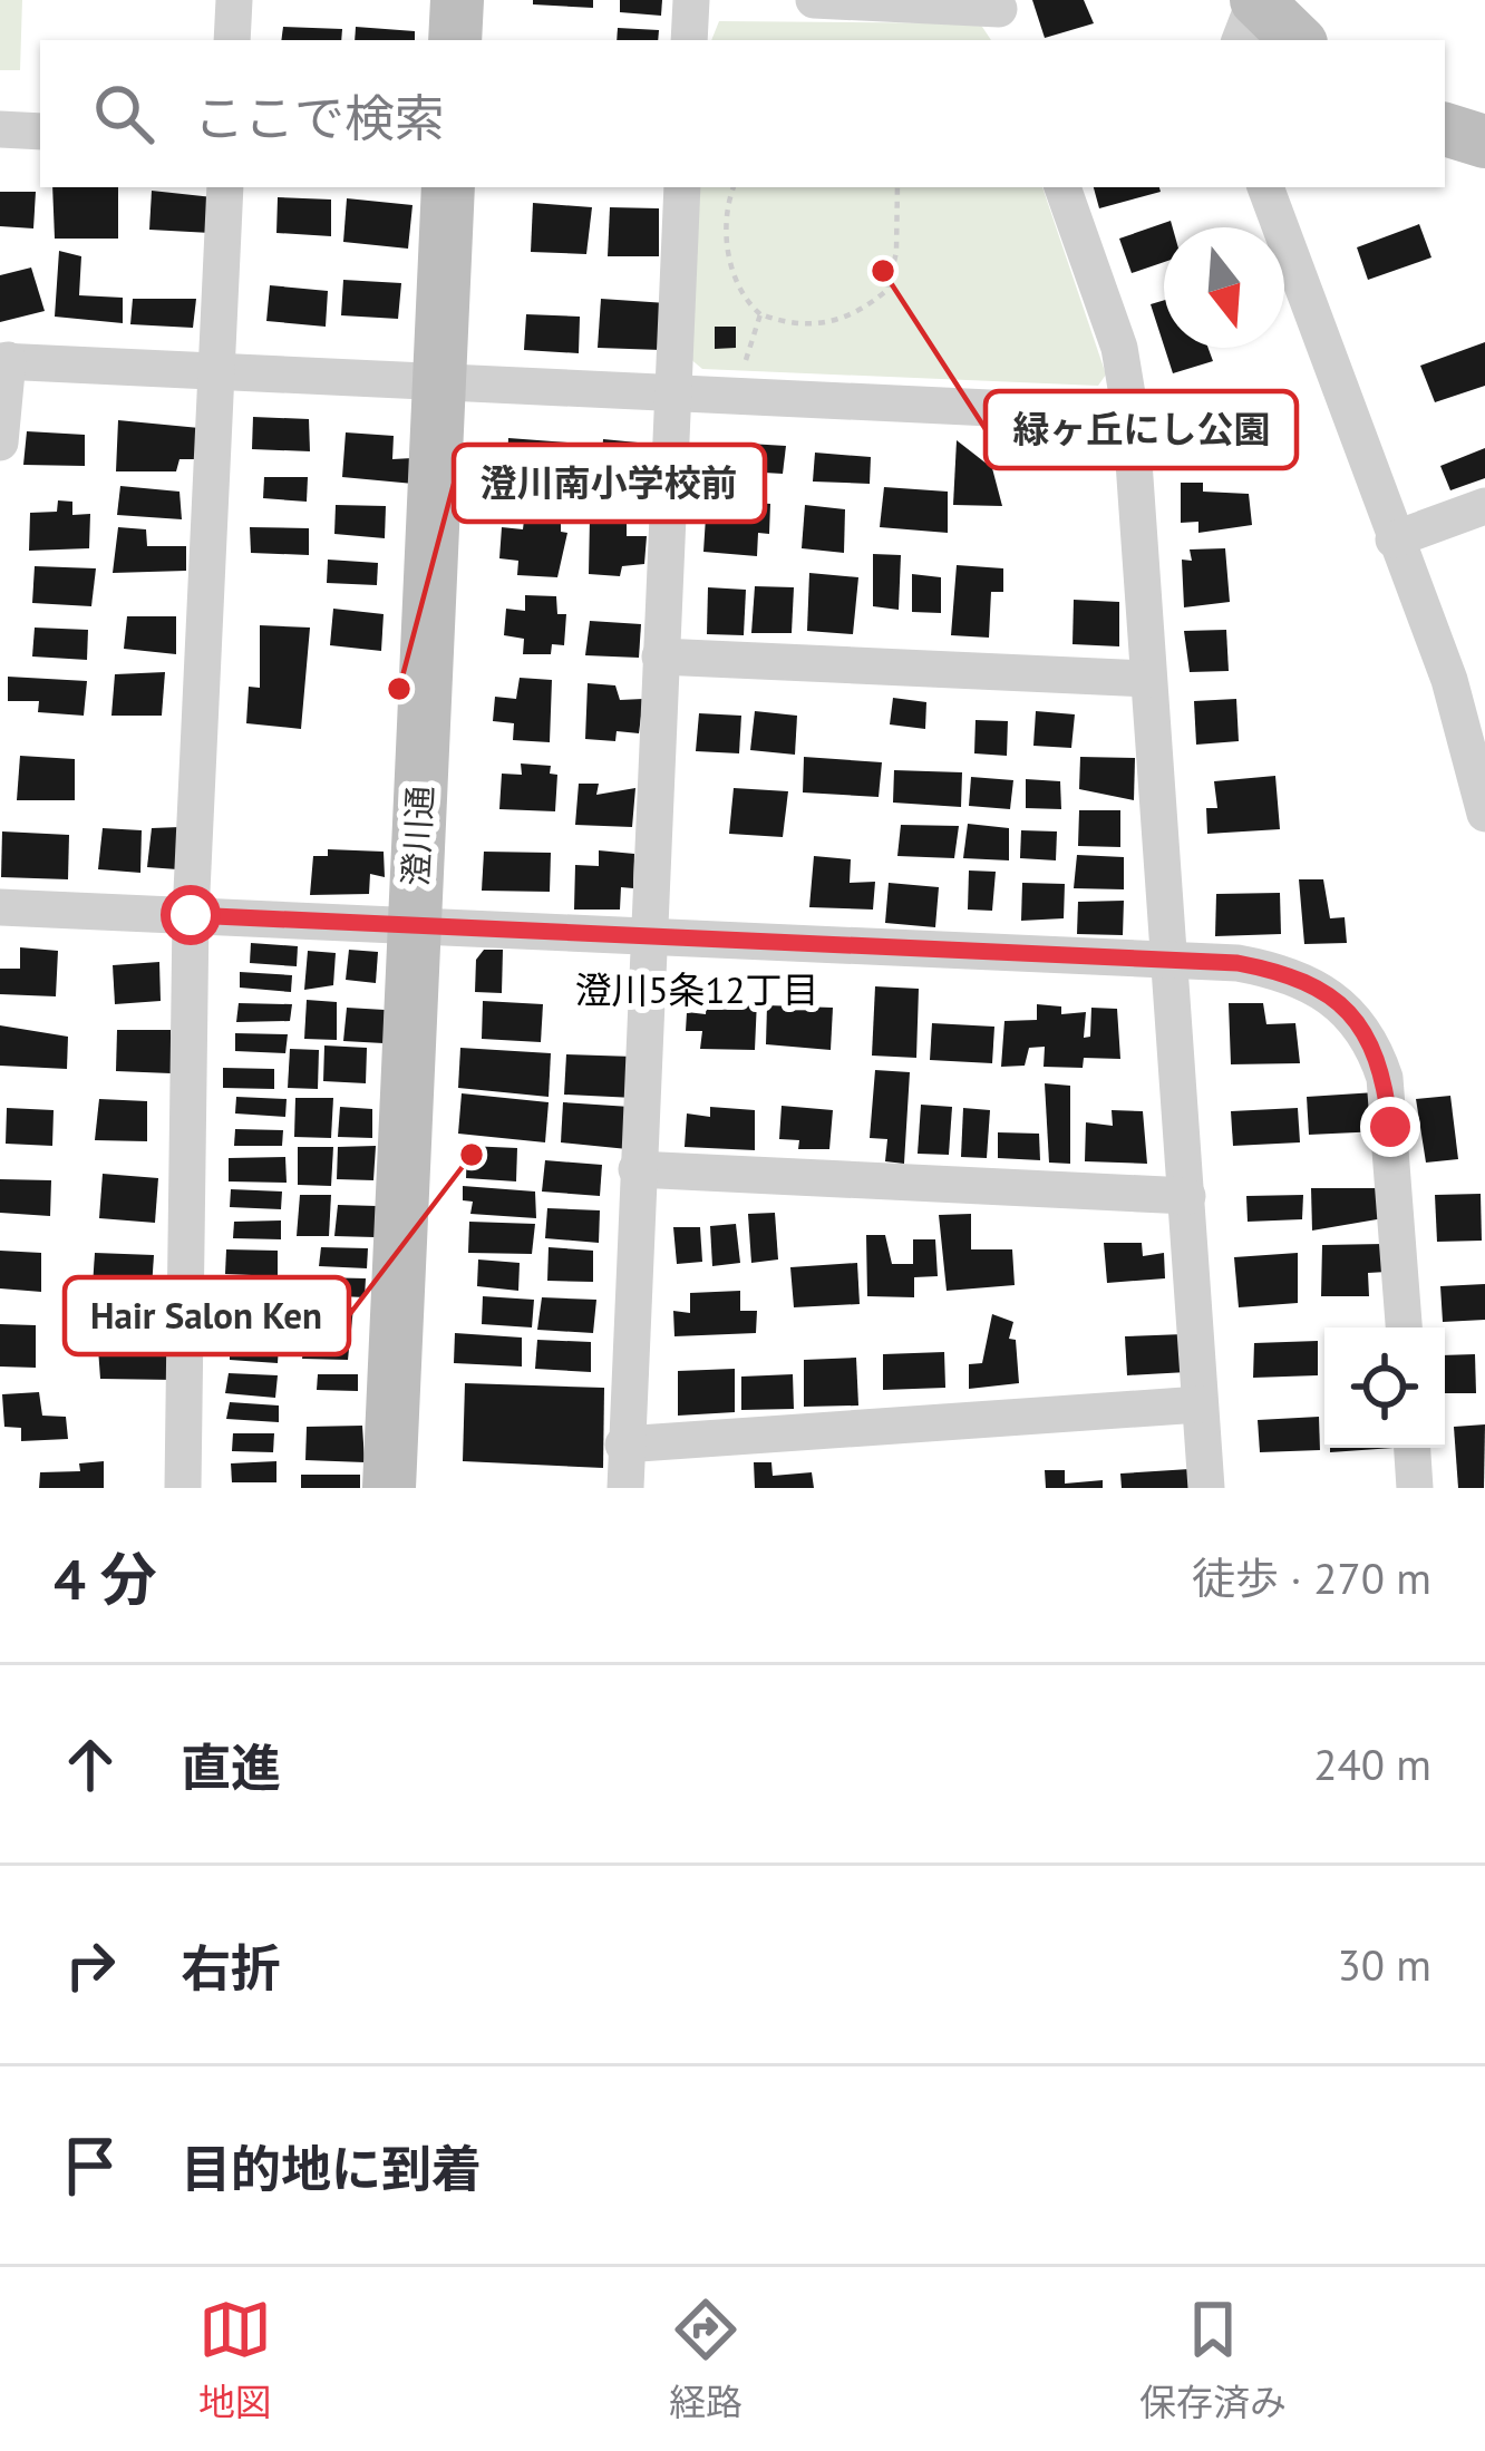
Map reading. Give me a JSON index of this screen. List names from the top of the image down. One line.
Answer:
{"streets":{"street":["澄川通"]},"districts":["澄川5条12丁目"],"places":["緑ヶ丘にし公園","澄川南小学校前","Hair Salon Ken"],"north":"bottom","page":{"search":"ここで検索","heading":["4 分","徒歩 · 270 m"],"list":[["直進","240 m"],["右折","30 m"],"目的地に到着"],"nav":["地図","経路","保存済み"]}}
